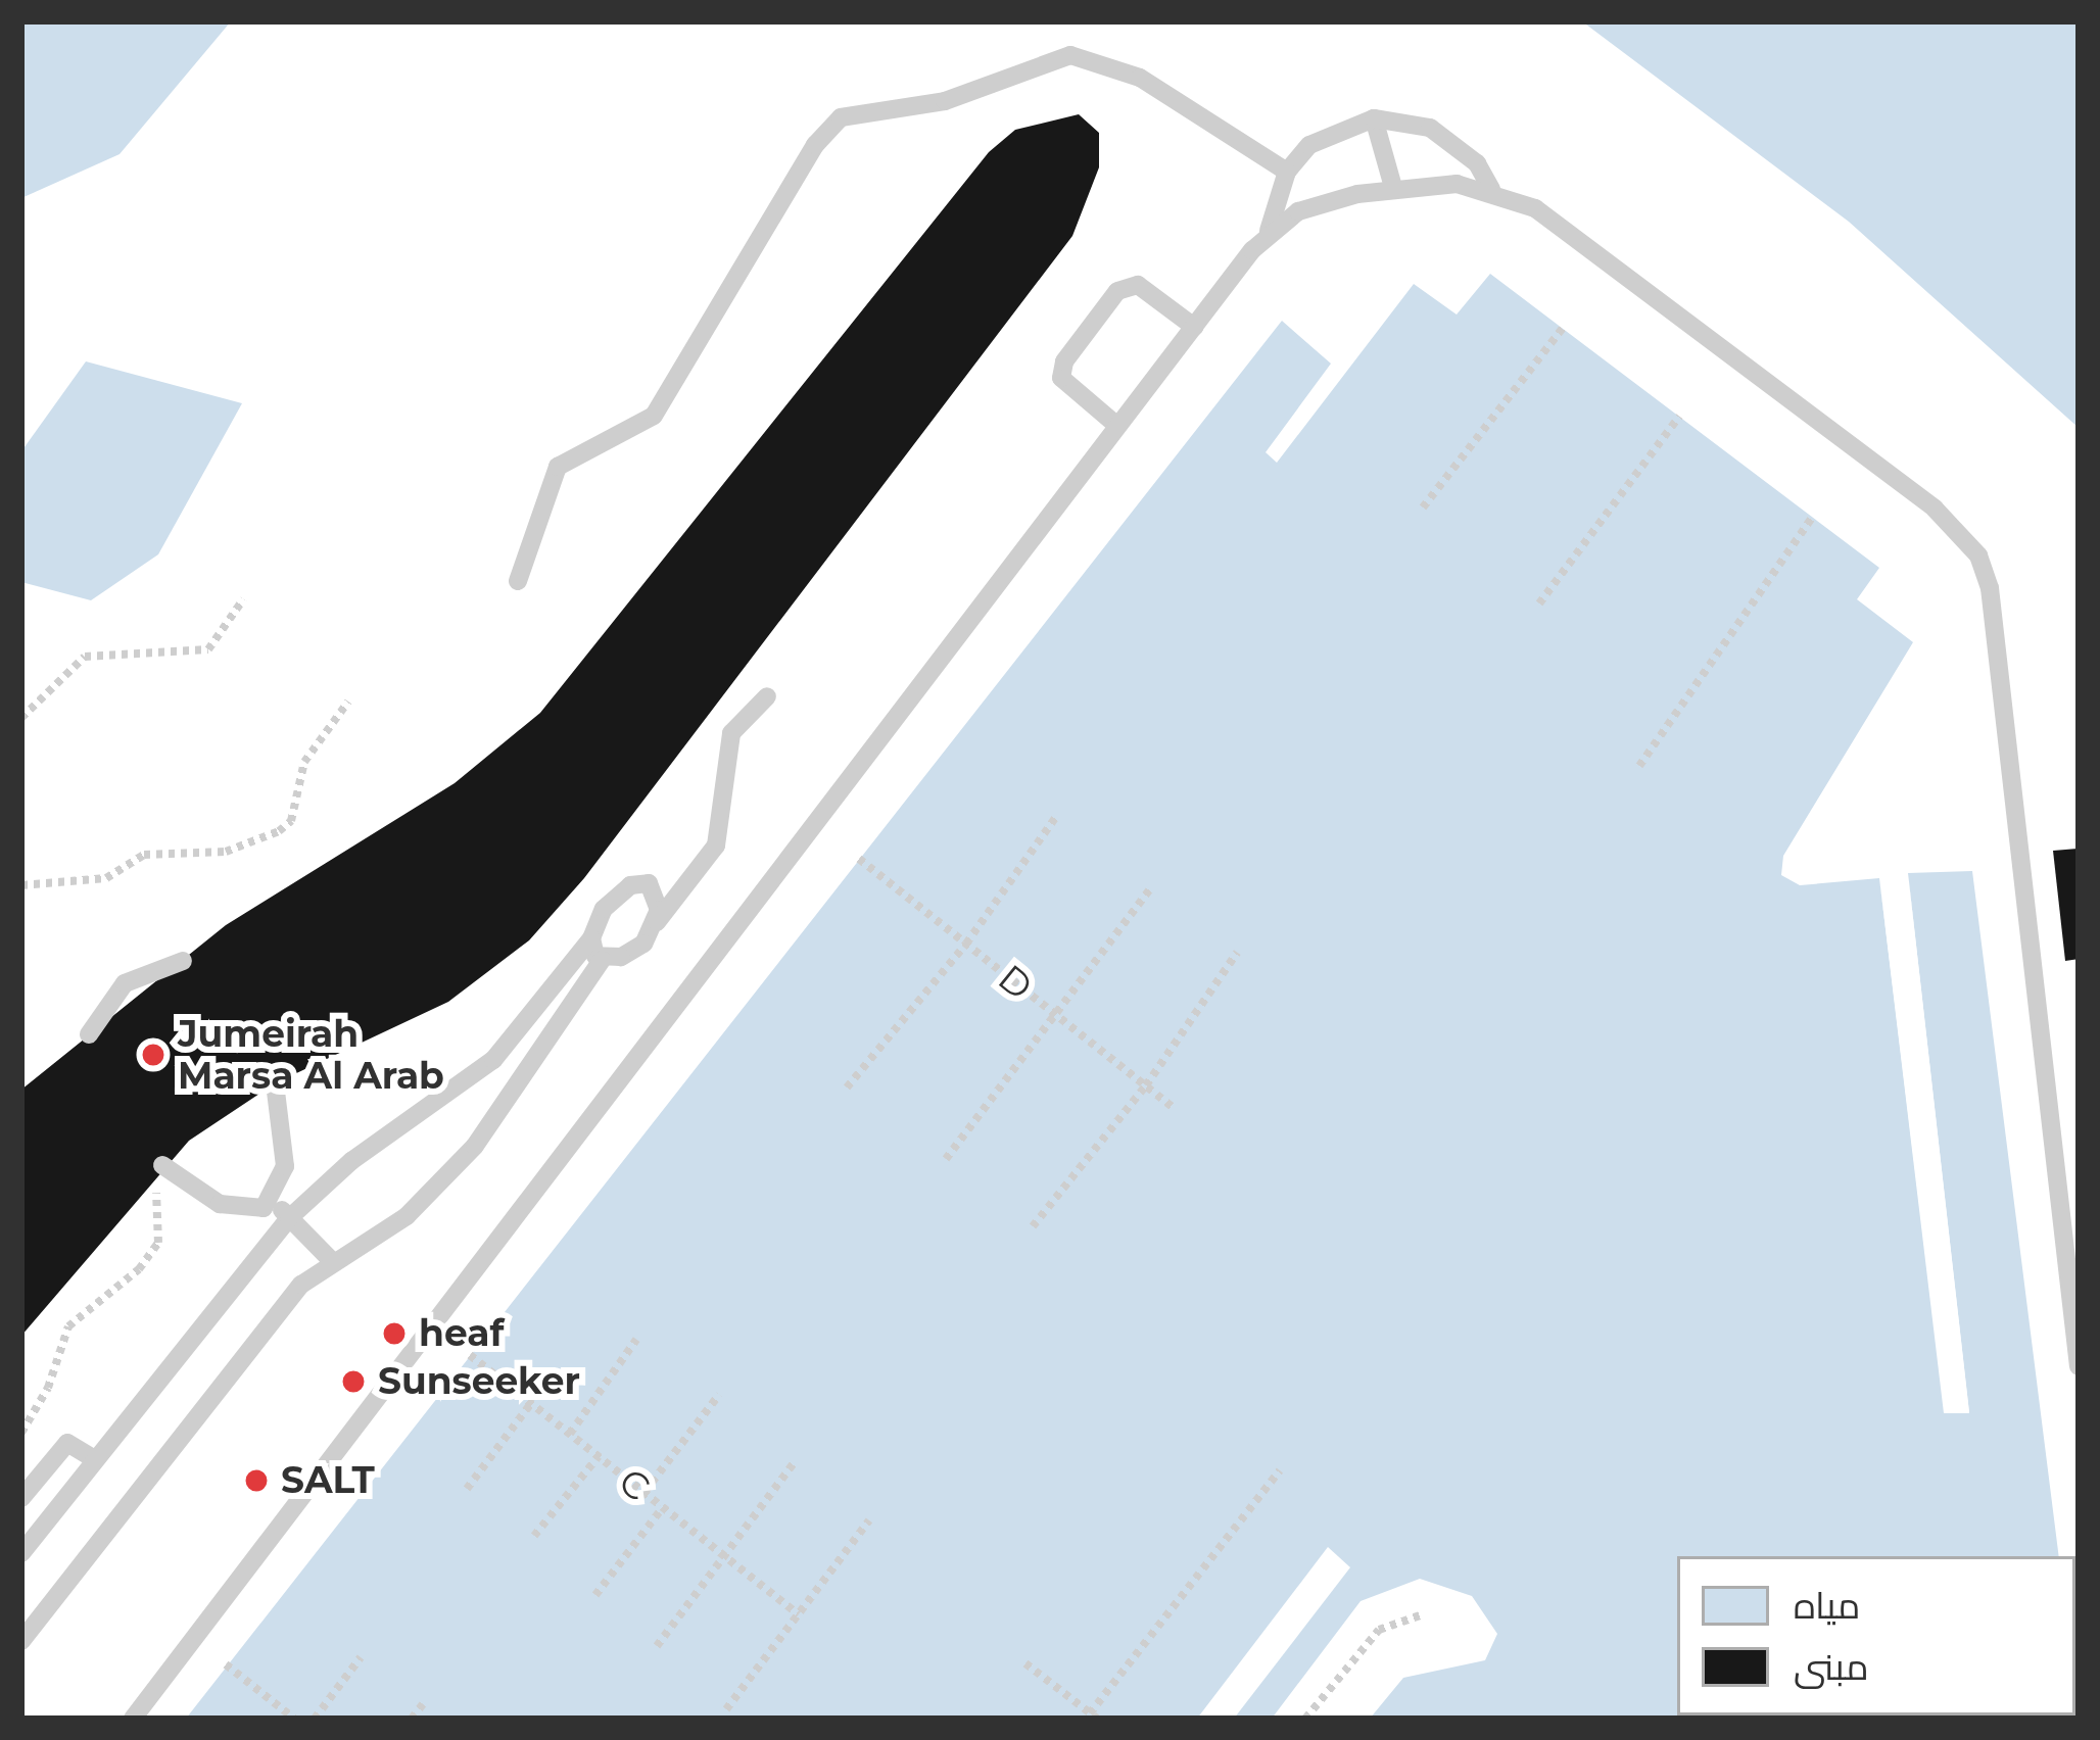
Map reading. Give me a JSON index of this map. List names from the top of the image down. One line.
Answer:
{"streets":{"path":["D","C"]},"places":["Jumeirah Marsa Al Arab","heaf","Sunseeker","SALT"],"legend":["مياه","مبنى"]}
